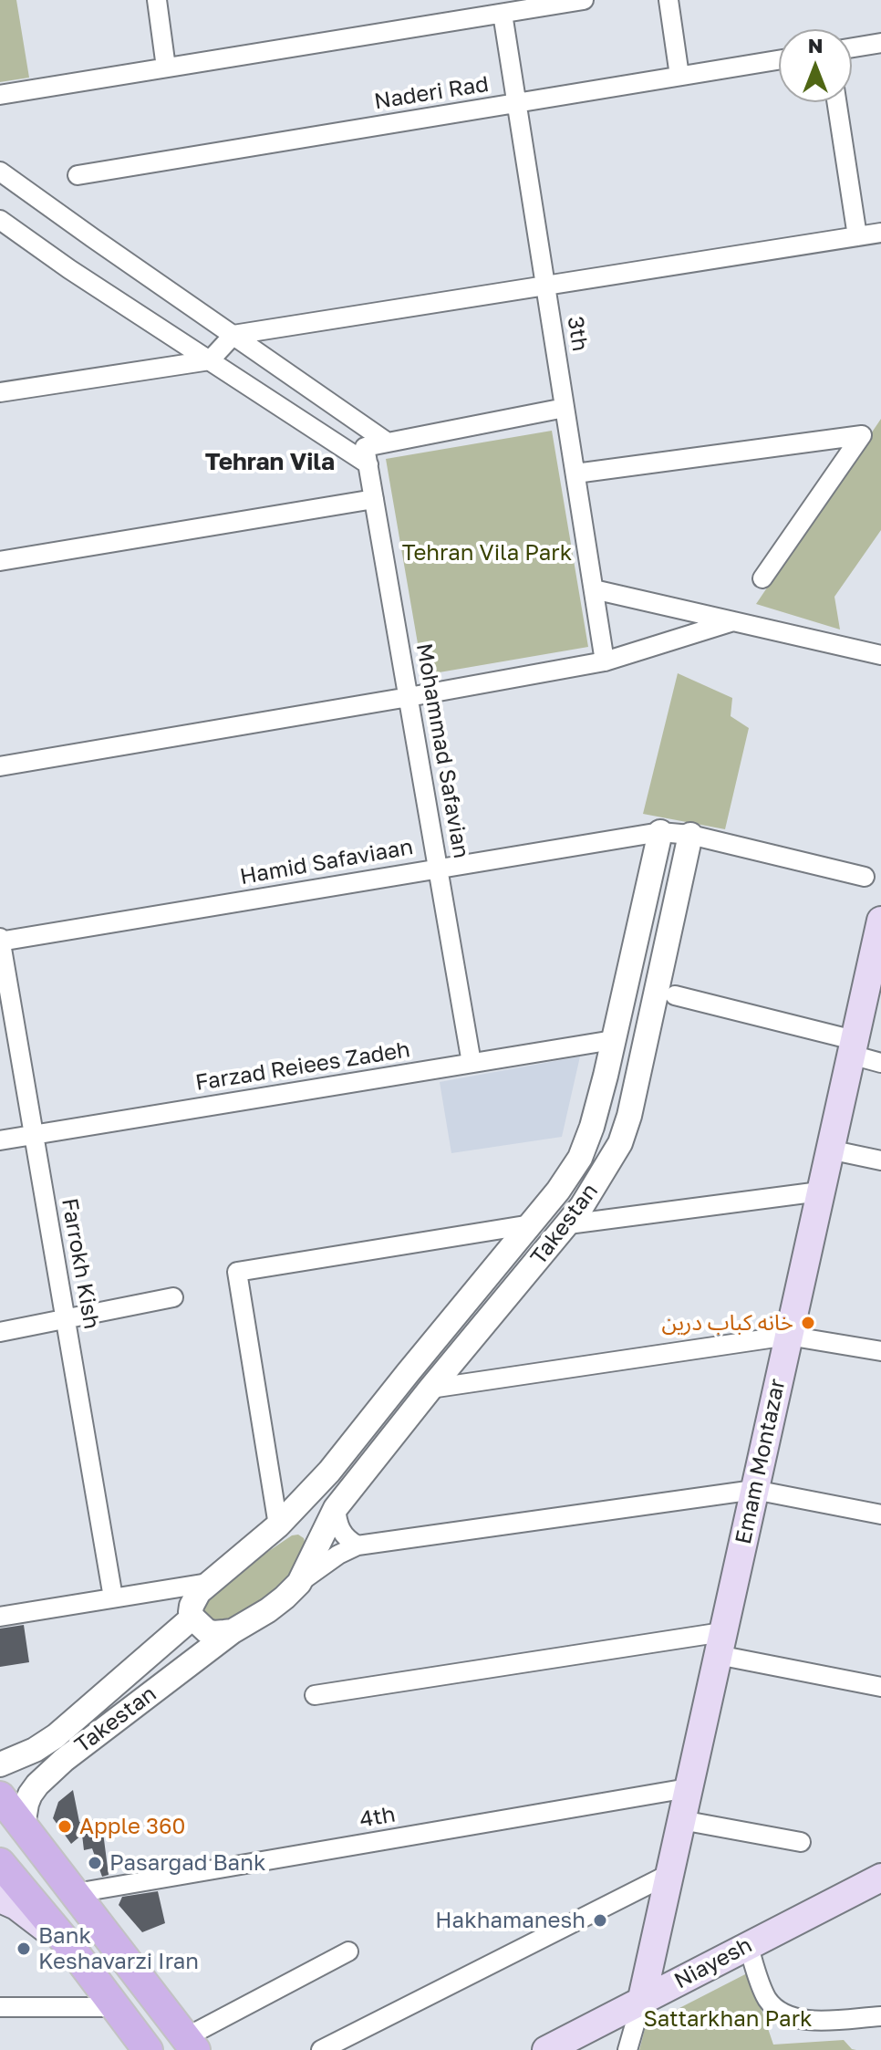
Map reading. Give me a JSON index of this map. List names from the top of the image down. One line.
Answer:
{"streets":{"main road":["Emam Montazar","Niayesh"],"street":["Naderi Rad","3th","Mohammad Safavian","Hamid Safaviaan","Farzad Reiees Zadeh","Takestan","Farrokh Kish","4th"]},"crossings":[["Naderi Rad","3th"],["Mohammad Safavian","Hamid Safaviaan"],["Mohammad Safavian","Farzad Reiees Zadeh"],["Hamid Safaviaan","Takestan"],["Hamid Safaviaan","Farrokh Kish"],["Farzad Reiees Zadeh","Takestan"],["Farzad Reiees Zadeh","Farrokh Kish"],["Emam Montazar","4th"],["Emam Montazar","Niayesh"]],"districts":["Tehran Vila"],"parks":["Tehran Vila Park","Sattarkhan Park"],"places":["خانه کباب درین","Apple 360","Pasargad Bank","Hakhamanesh","Bank Keshavarzi Iran"],"north":"top"}
